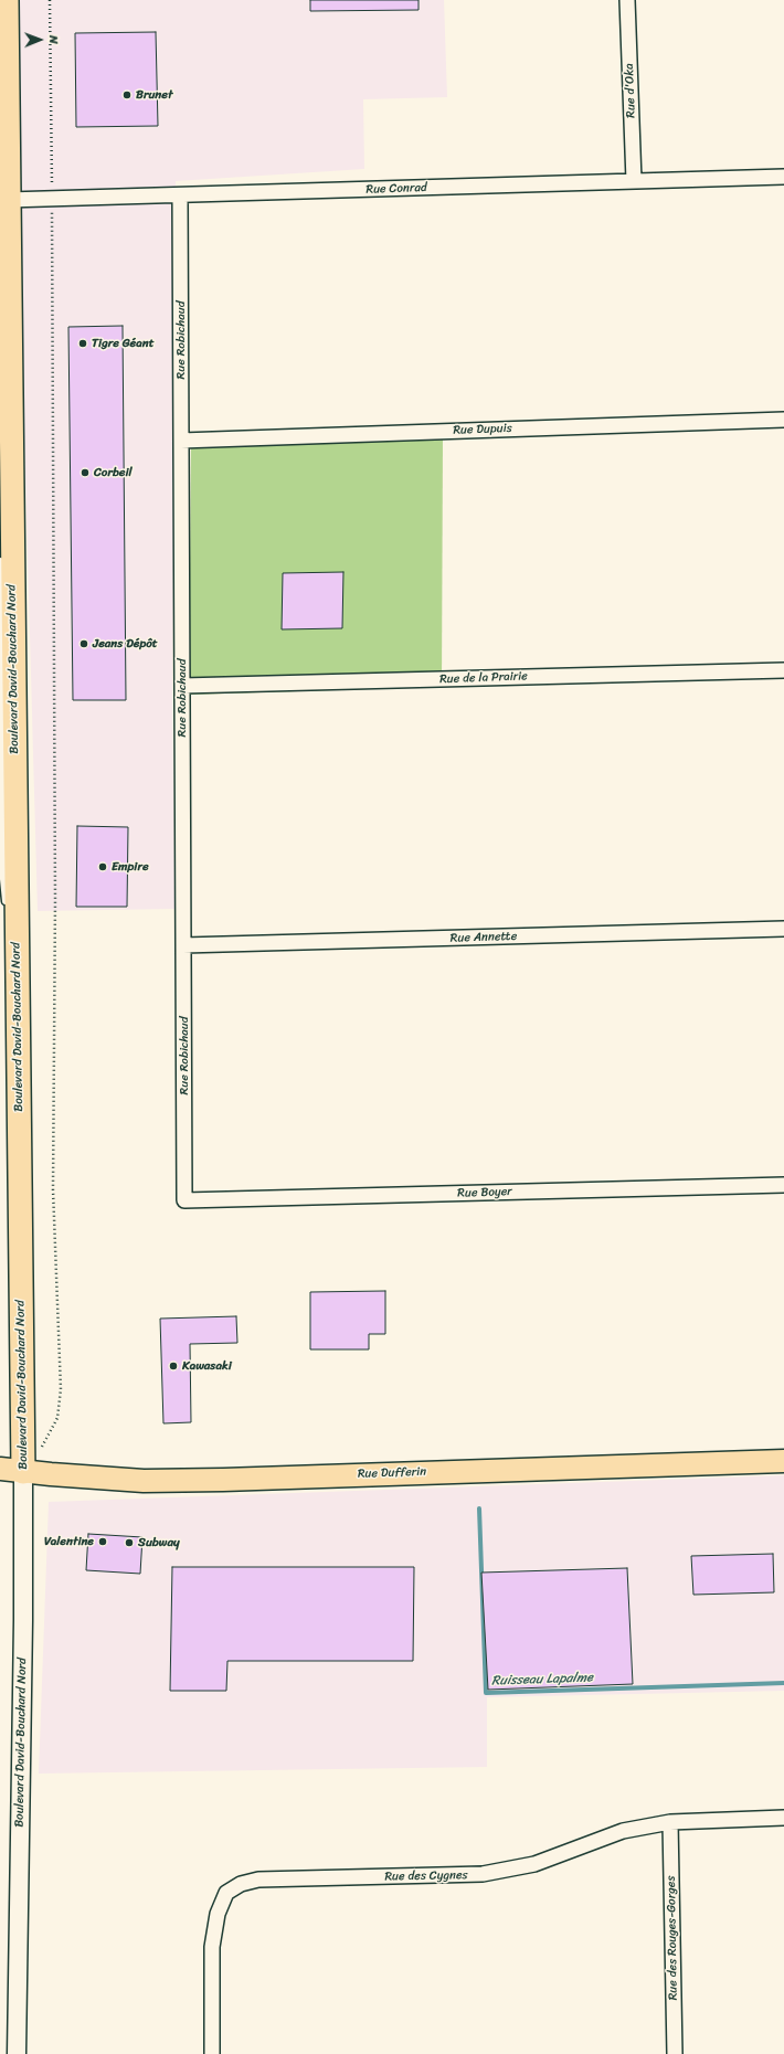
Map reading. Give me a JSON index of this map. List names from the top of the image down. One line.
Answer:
{"streets":{"highway":["Boulevard David-Bouchard Nord"],"main road":["Rue Dufferin"],"street":["Rue d'Oka","Rue Conrad","Rue Robichaud","Rue Dupuis","Rue de la Prairie","Rue Annette","Rue Boyer","Rue des Cygnes","Rue des Rouges-Gorges"]},"crossings":[["Rue d'Oka","Rue Conrad"],["Rue Conrad","Rue Robichaud"],["Rue Conrad","Boulevard David-Bouchard Nord"],["Rue Robichaud","Rue Dupuis"],["Rue Robichaud","Rue de la Prairie"],["Rue Robichaud","Rue Annette"],["Rue Robichaud","Rue Boyer"],["Boulevard David-Bouchard Nord","Rue Dufferin"],["Rue des Cygnes","Rue des Rouges-Gorges"]],"water":["Ruisseau Lapalme"],"places":["Brunet","Tigre Géant","Corbeil","Jeans Dépôt","Empire","Kawasaki","Valentine","Subway"],"north":"right"}
